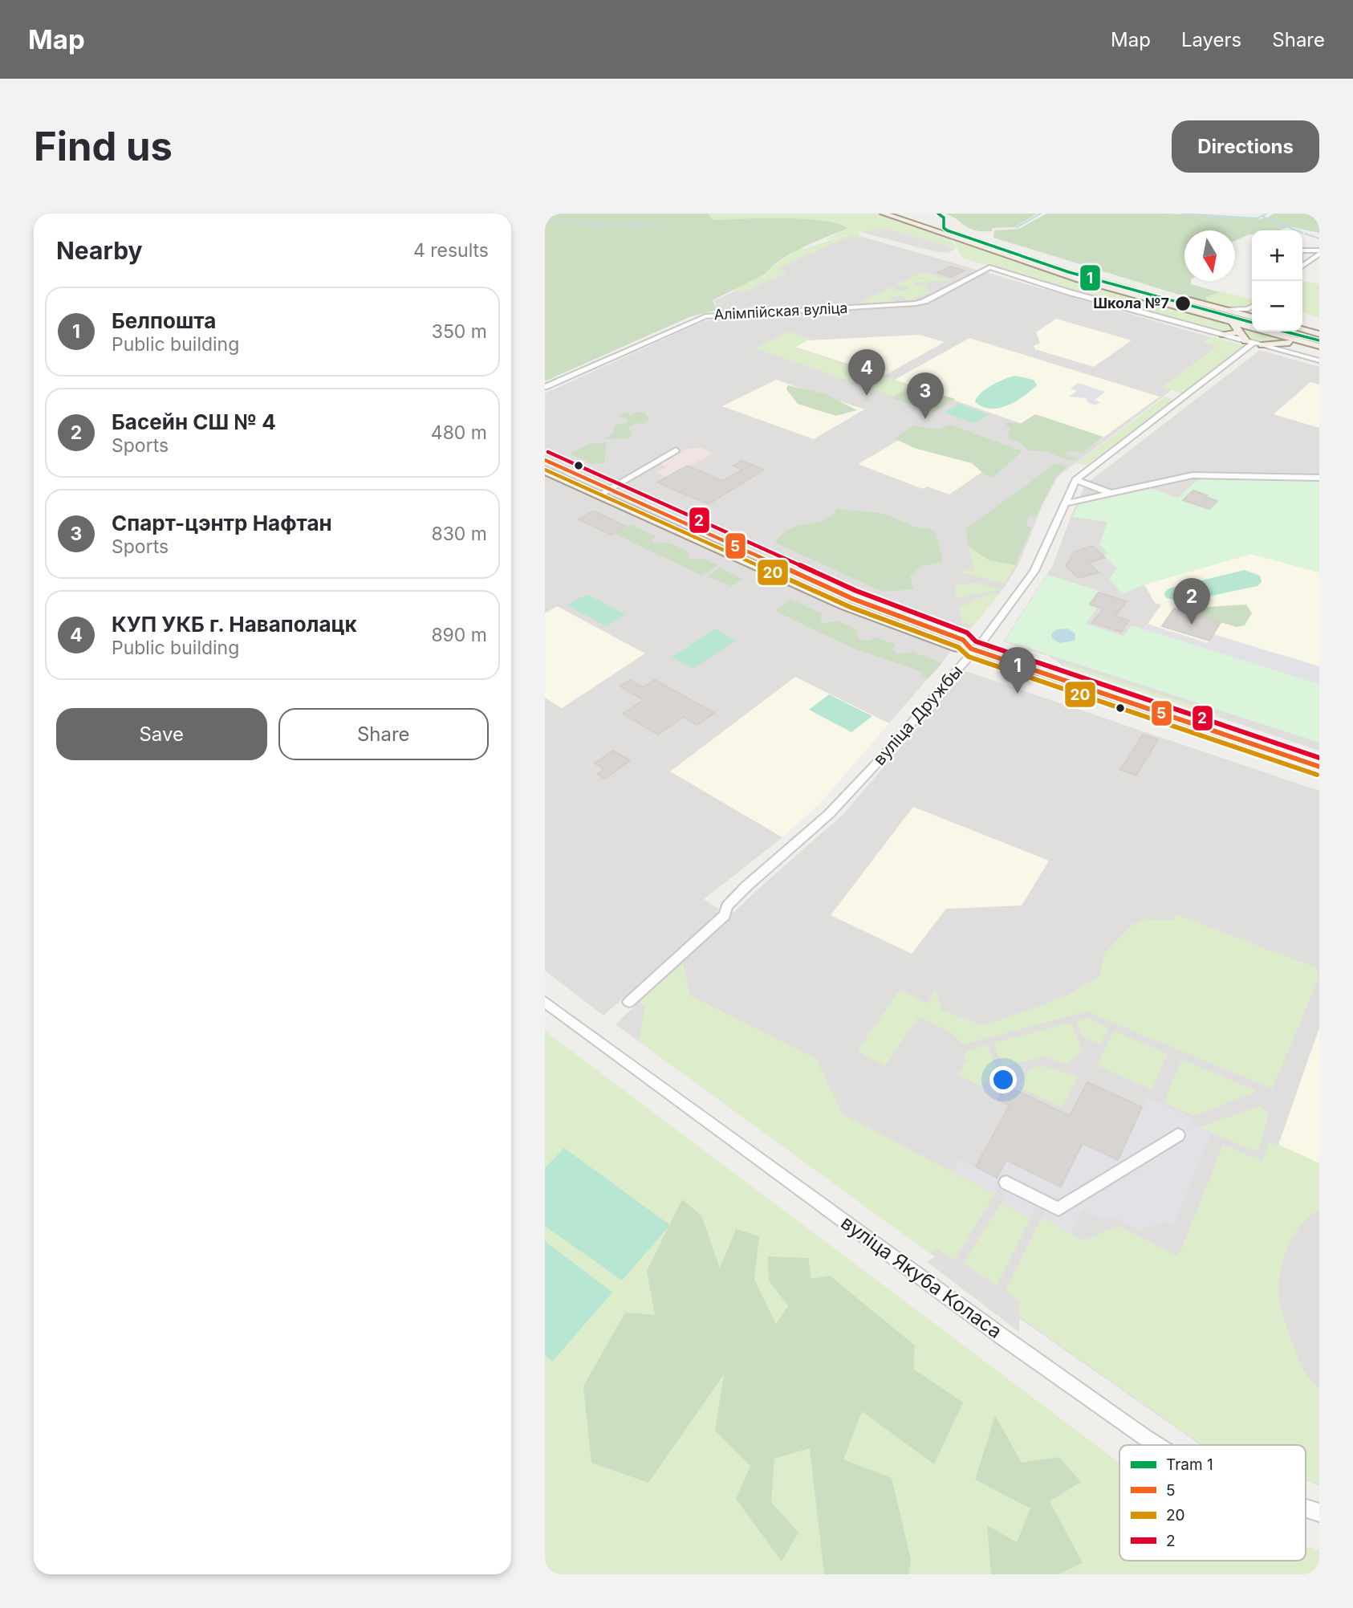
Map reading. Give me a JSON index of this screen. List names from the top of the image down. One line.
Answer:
{"streets":{"street":["Алімпійская вуліца","вуліца Дружбы","вуліца Якуба Коласа"]},"places":["Школа №7"],"lines":["tram line 1","transit line 2","transit line 5","transit line 20"],"legend":["Tram 1","5","20","2"],"north":"bottom","page":{"header":"Map","nav":["Map","Layers","Share"],"buttons":["Directions",["Save","Share"]],"title":"Find us","heading":["Nearby","4 results"],"map_buttons":["+","−"],"list":[{"mark":"1","name":"Белпошта","note":"Public building","value":"350 m"},{"mark":"2","name":"Басейн СШ № 4","note":"Sports","value":"480 m"},{"mark":"3","name":"Спарт-цэнтр Нафтан","note":"Sports","value":"830 m"},{"mark":"4","name":"КУП УКБ г. Наваполацк","note":"Public building","value":"890 m"}],"pins":["4","3","2","1"]}}
